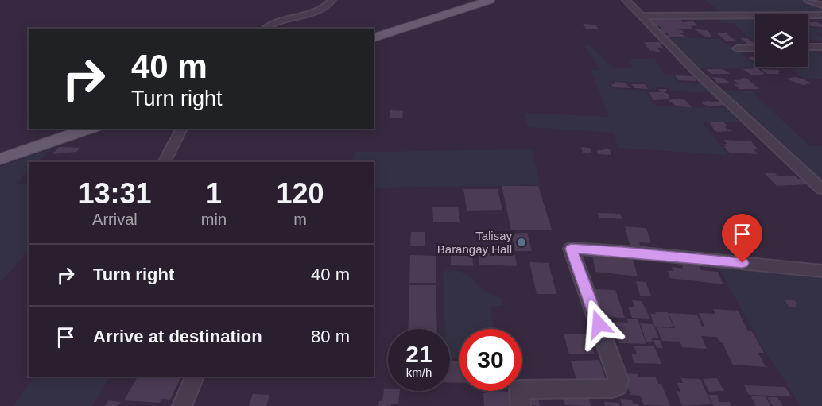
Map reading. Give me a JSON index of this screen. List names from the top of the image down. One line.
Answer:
{"places":["Talisay Barangay Hall"],"page":{"turn":["40 m","Turn right"],"eta":["13:31","Arrival","1","min","120","m"],"list":[{"name":"Turn right","value":"40 m"},{"name":"Arrive at destination","value":"80 m"}],"speed":"21 km/h","limit":"30"}}
